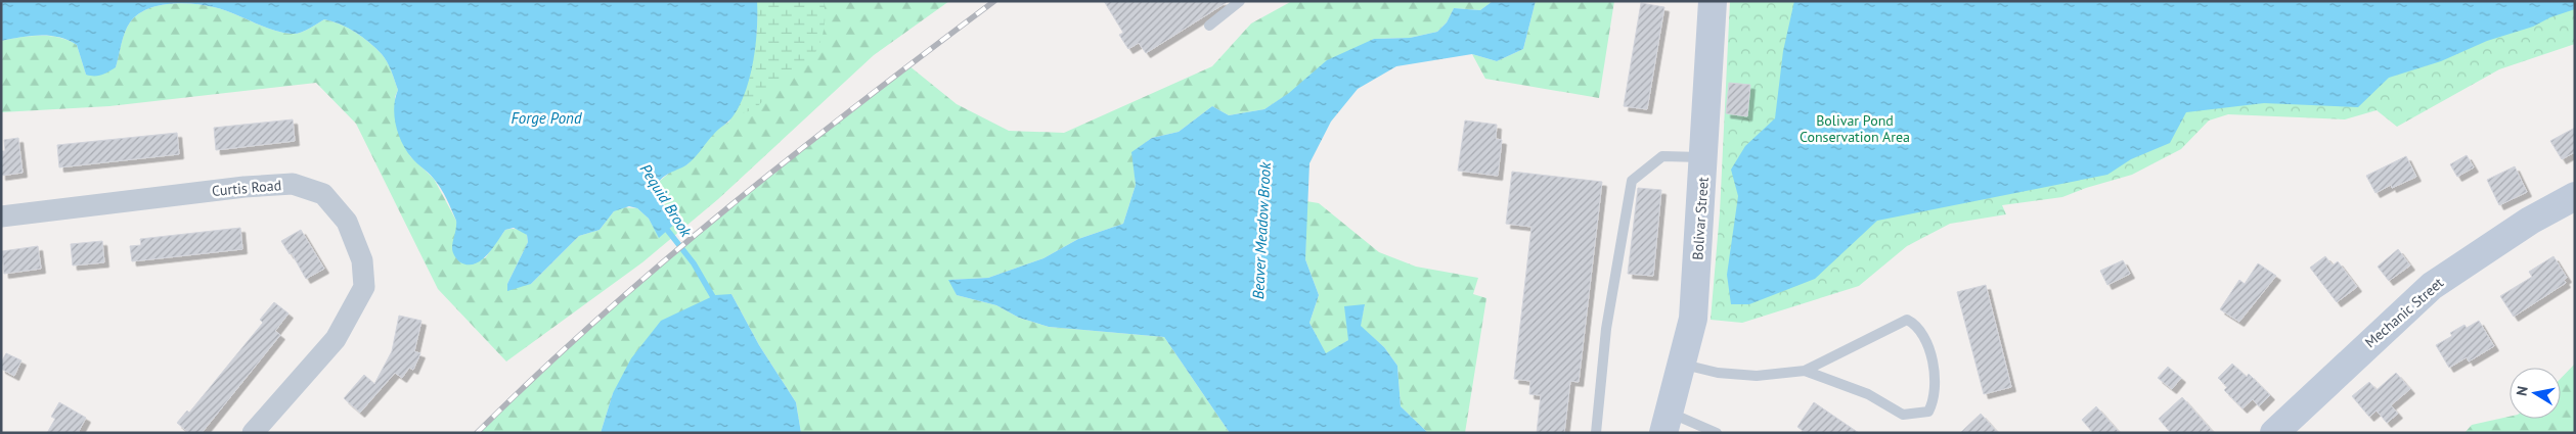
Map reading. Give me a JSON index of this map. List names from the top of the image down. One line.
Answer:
{"streets":{"street":["Curtis Road","Bolivar Street","Mechanic Street"]},"water":["Forge Pond","Pequid Brook","Beaver Meadow Brook"],"parks":["Bolivar Pond Conservation Area"],"north":"left"}
